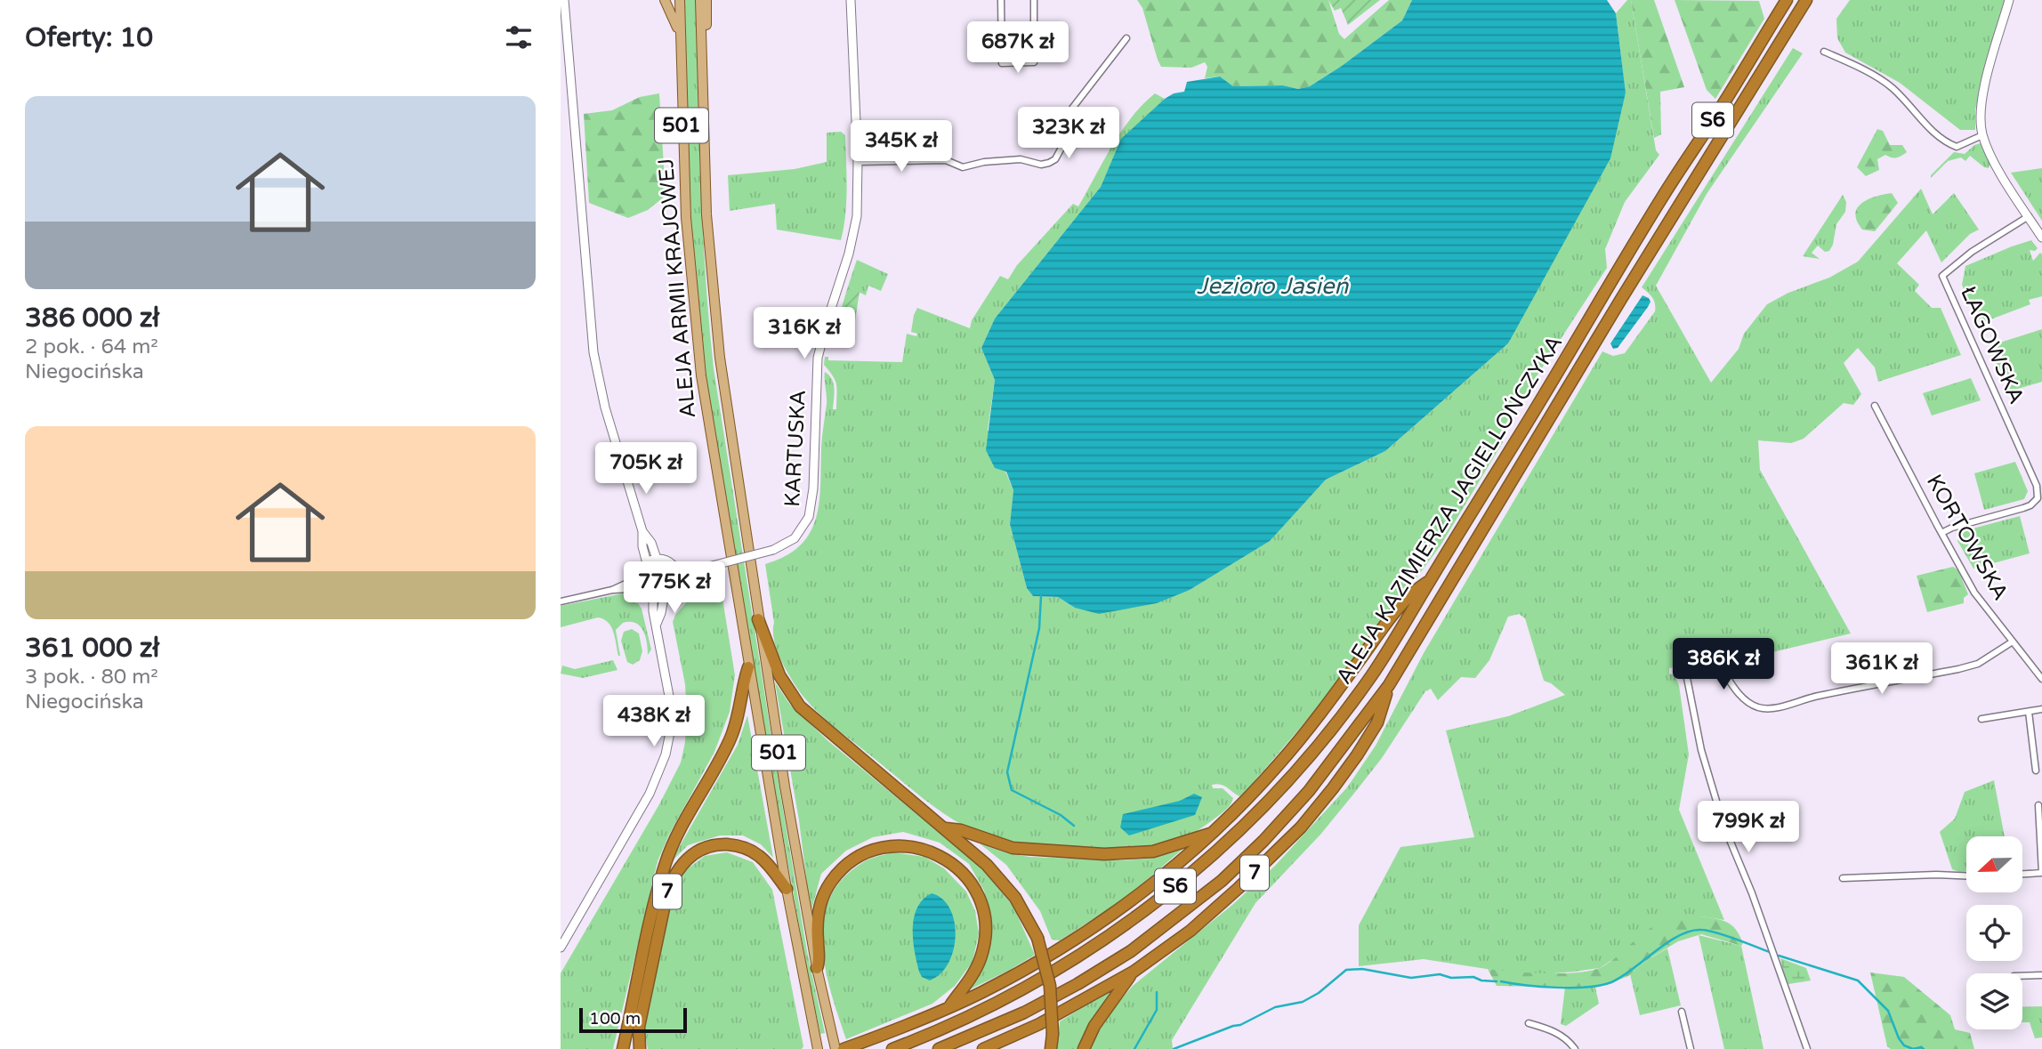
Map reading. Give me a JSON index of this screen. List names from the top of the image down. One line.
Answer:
{"streets":{"highway":["S6","ALEJA KAZIMIERZA JAGIELLOŃCZYKA","7"],"main road":["501","ALEJA ARMII KRAJOWEJ"],"street":["ŁAGOWSKA","KARTUSKA","KORTOWSKA"]},"crossings":[["ALEJA ARMII KRAJOWEJ","7"],["ŁAGOWSKA","KORTOWSKA"],["ALEJA KAZIMIERZA JAGIELLOŃCZYKA","7"]],"water":["Jezioro Jasień"],"scale_bar":"100 m","north":"left","page":{"heading":"Oferty: 10","price":["687K zł","323K zł","345K zł","316K zł","705K zł","775K zł","386K zł","361K zł","438K zł","799K zł"],"list":[{"name":"386 000 zł","note":"2 pok. · 64 m² · Niegocińska"},{"name":"361 000 zł","note":"3 pok. · 80 m² · Niegocińska"}],"scale":"100 m"}}
